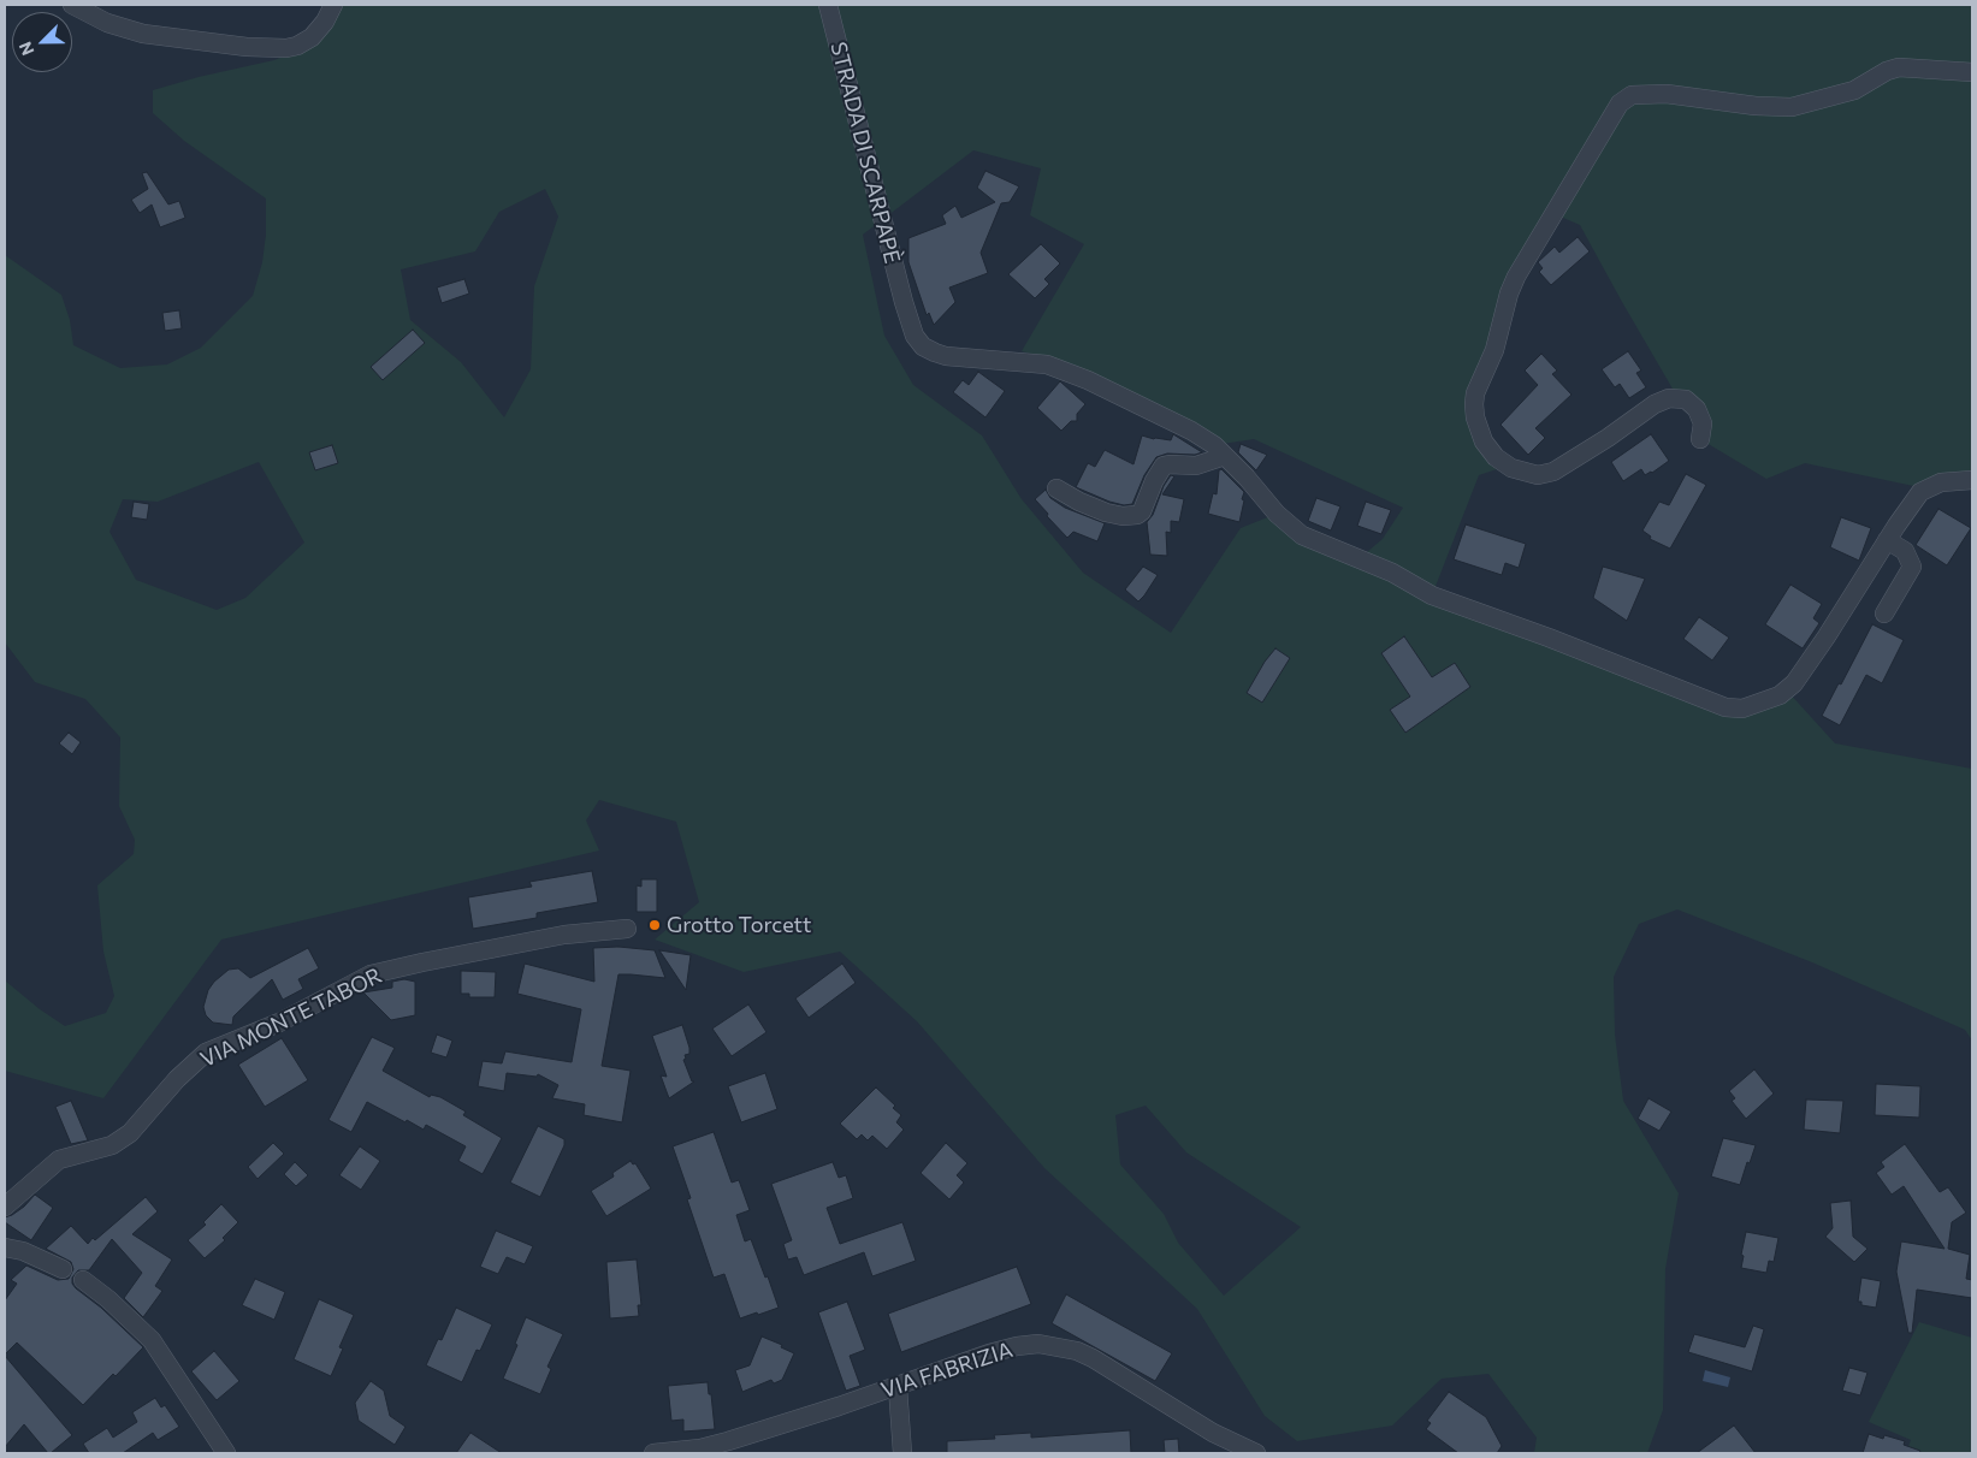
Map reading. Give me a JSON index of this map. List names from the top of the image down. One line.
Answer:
{"streets":{"street":["STRADA DI SCARPAPÈ","VIA MONTE TABOR","VIA FABRIZIA"]},"places":["Grotto Torcett"],"north":"bottom left"}
